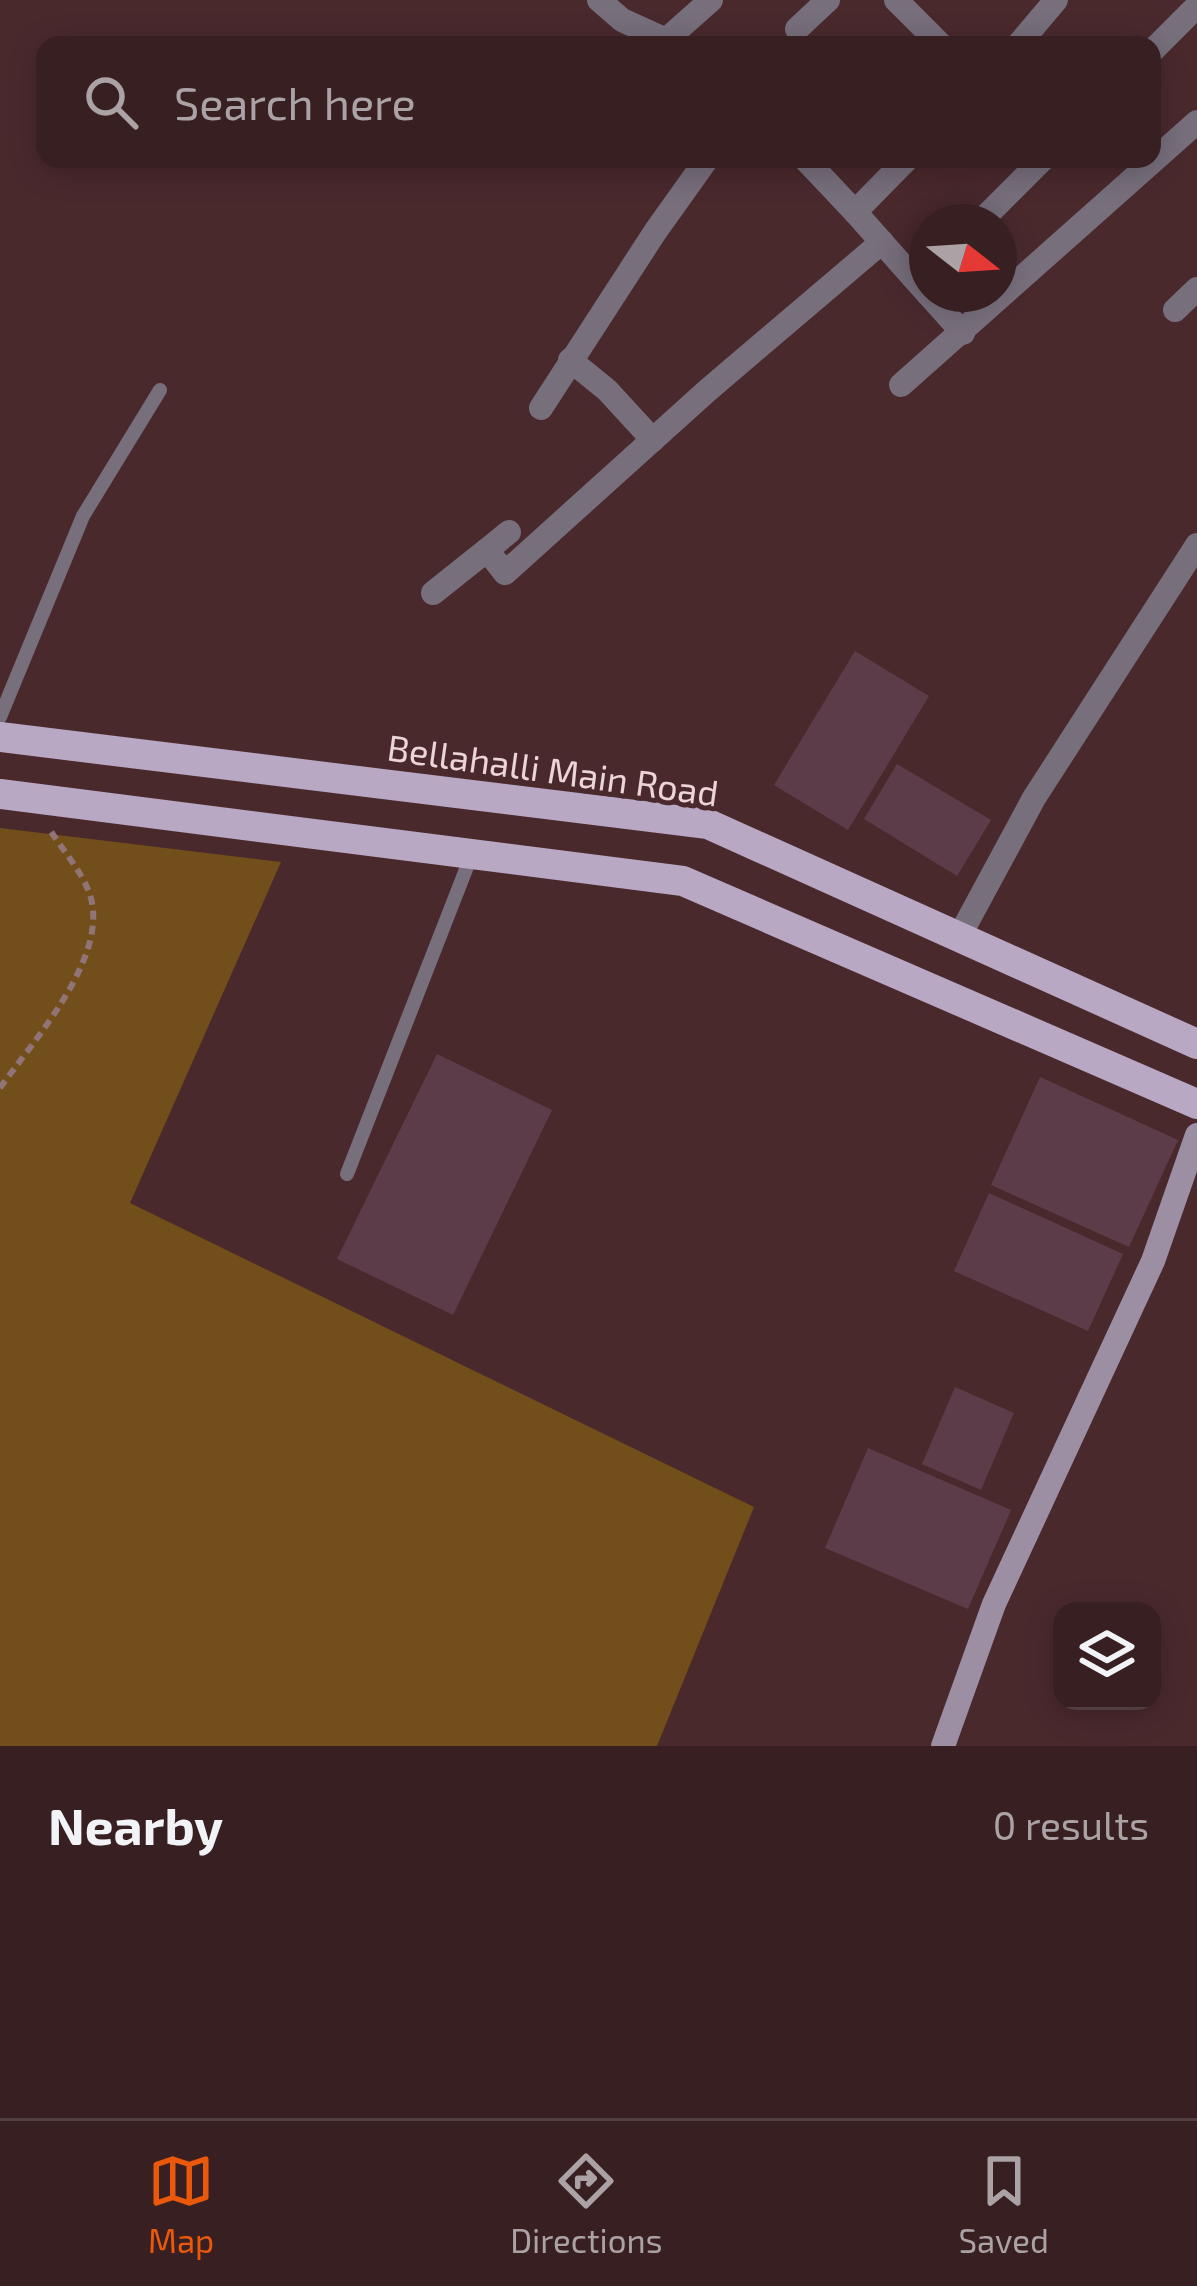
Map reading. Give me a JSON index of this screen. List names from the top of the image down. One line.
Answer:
{"streets":{"main road":["Bellahalli Main Road"]},"north":"right","page":{"search":"Search here","heading":["Nearby","0 results"],"nav":["Map","Directions","Saved"]}}
